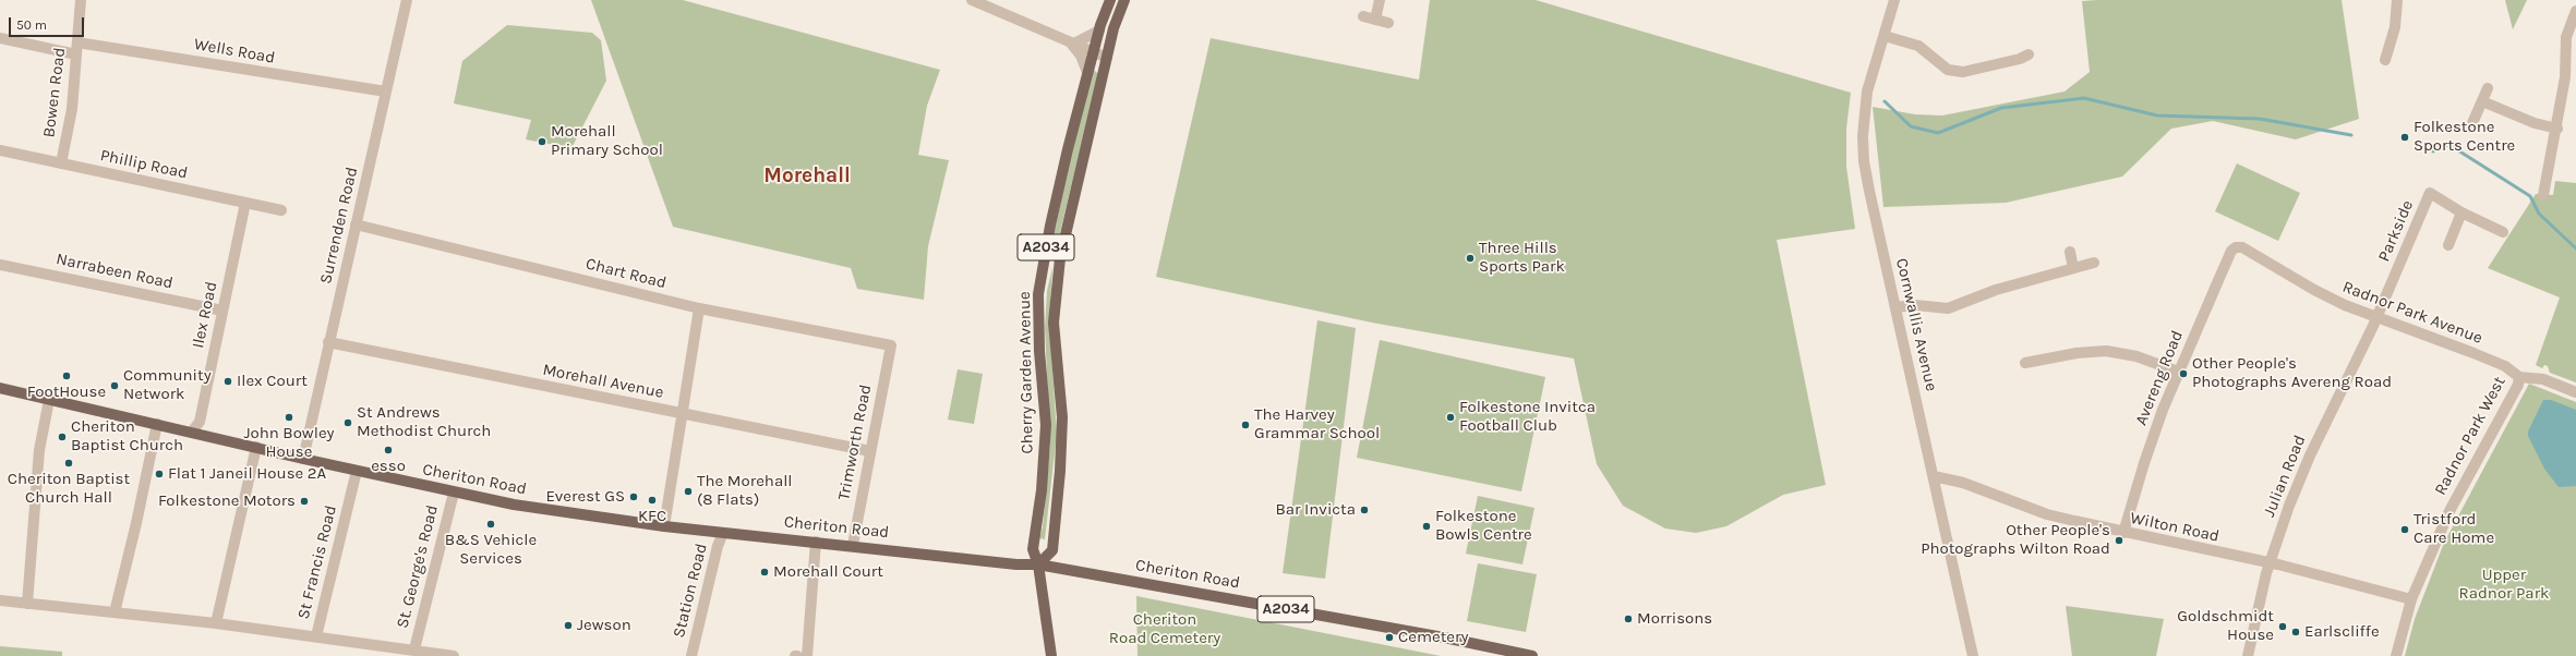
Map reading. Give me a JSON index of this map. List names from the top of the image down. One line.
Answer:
{"streets":{"main road":["A2034","Cherry Garden Avenue","Cheriton Road"],"street":["Wells Road","Bowen Road","Phillip Road","Surrenden Road","Parkside","Narrabeen Road","Chart Road","Radnor Park Avenue","Ilex Road","Cornwallis Avenue","Avereng Road","Morehall Avenue","Radnor Park West","Trimworth Road","Julian Road","Wilton Road","St Francis Road","St. George's Road","Station Road"]},"crossings":[["Wells Road","Bowen Road"],["Wells Road","Surrenden Road"],["Bowen Road","Phillip Road"],["Phillip Road","Ilex Road"],["Surrenden Road","Chart Road"],["Surrenden Road","Morehall Avenue"],["Surrenden Road","Cheriton Road"],["Parkside","Radnor Park Avenue"],["Parkside","Julian Road"],["Narrabeen Road","Ilex Road"],["Chart Road","Trimworth Road"],["Radnor Park Avenue","Avereng Road"],["Radnor Park Avenue","Radnor Park West"],["Radnor Park Avenue","Julian Road"],["Ilex Road","Cheriton Road"],["Cornwallis Avenue","Wilton Road"],["Cherry Garden Avenue","Cheriton Road"],["Avereng Road","Wilton Road"],["Morehall Avenue","Trimworth Road"],["Radnor Park West","Wilton Road"],["Trimworth Road","Cheriton Road"],["Julian Road","Wilton Road"],["Cheriton Road","St Francis Road"],["Cheriton Road","St. George's Road"],["Cheriton Road","Station Road"]],"districts":["Morehall"],"parks":["Upper Radnor Park","Cheriton Road Cemetery"],"places":["Folkestone Sports Centre","Morehall Primary School","Three Hills Sports Park","Other People's Photographs Avereng Road","FootHouse","Ilex Court","Community Network","John Bowley House","Folkestone Invitca Football Club","St Andrews Methodist Church","The Harvey Grammar School","Cheriton Baptist Church","esso","Cheriton Baptist Church Hall","Flat 1 Janeil House 2A","The Morehall (8 Flats)","Everest GS","KFC","Folkestone Motors","Bar Invicta","B&S Vehicle Services","Folkestone Bowls Centre","Tristford Care Home","Other People's Photographs Wilton Road","Morehall Court","Morrisons","Jewson","Goldschmidt House","Earlscliffe","Cemetery"],"scale_bar":"50 m"}
